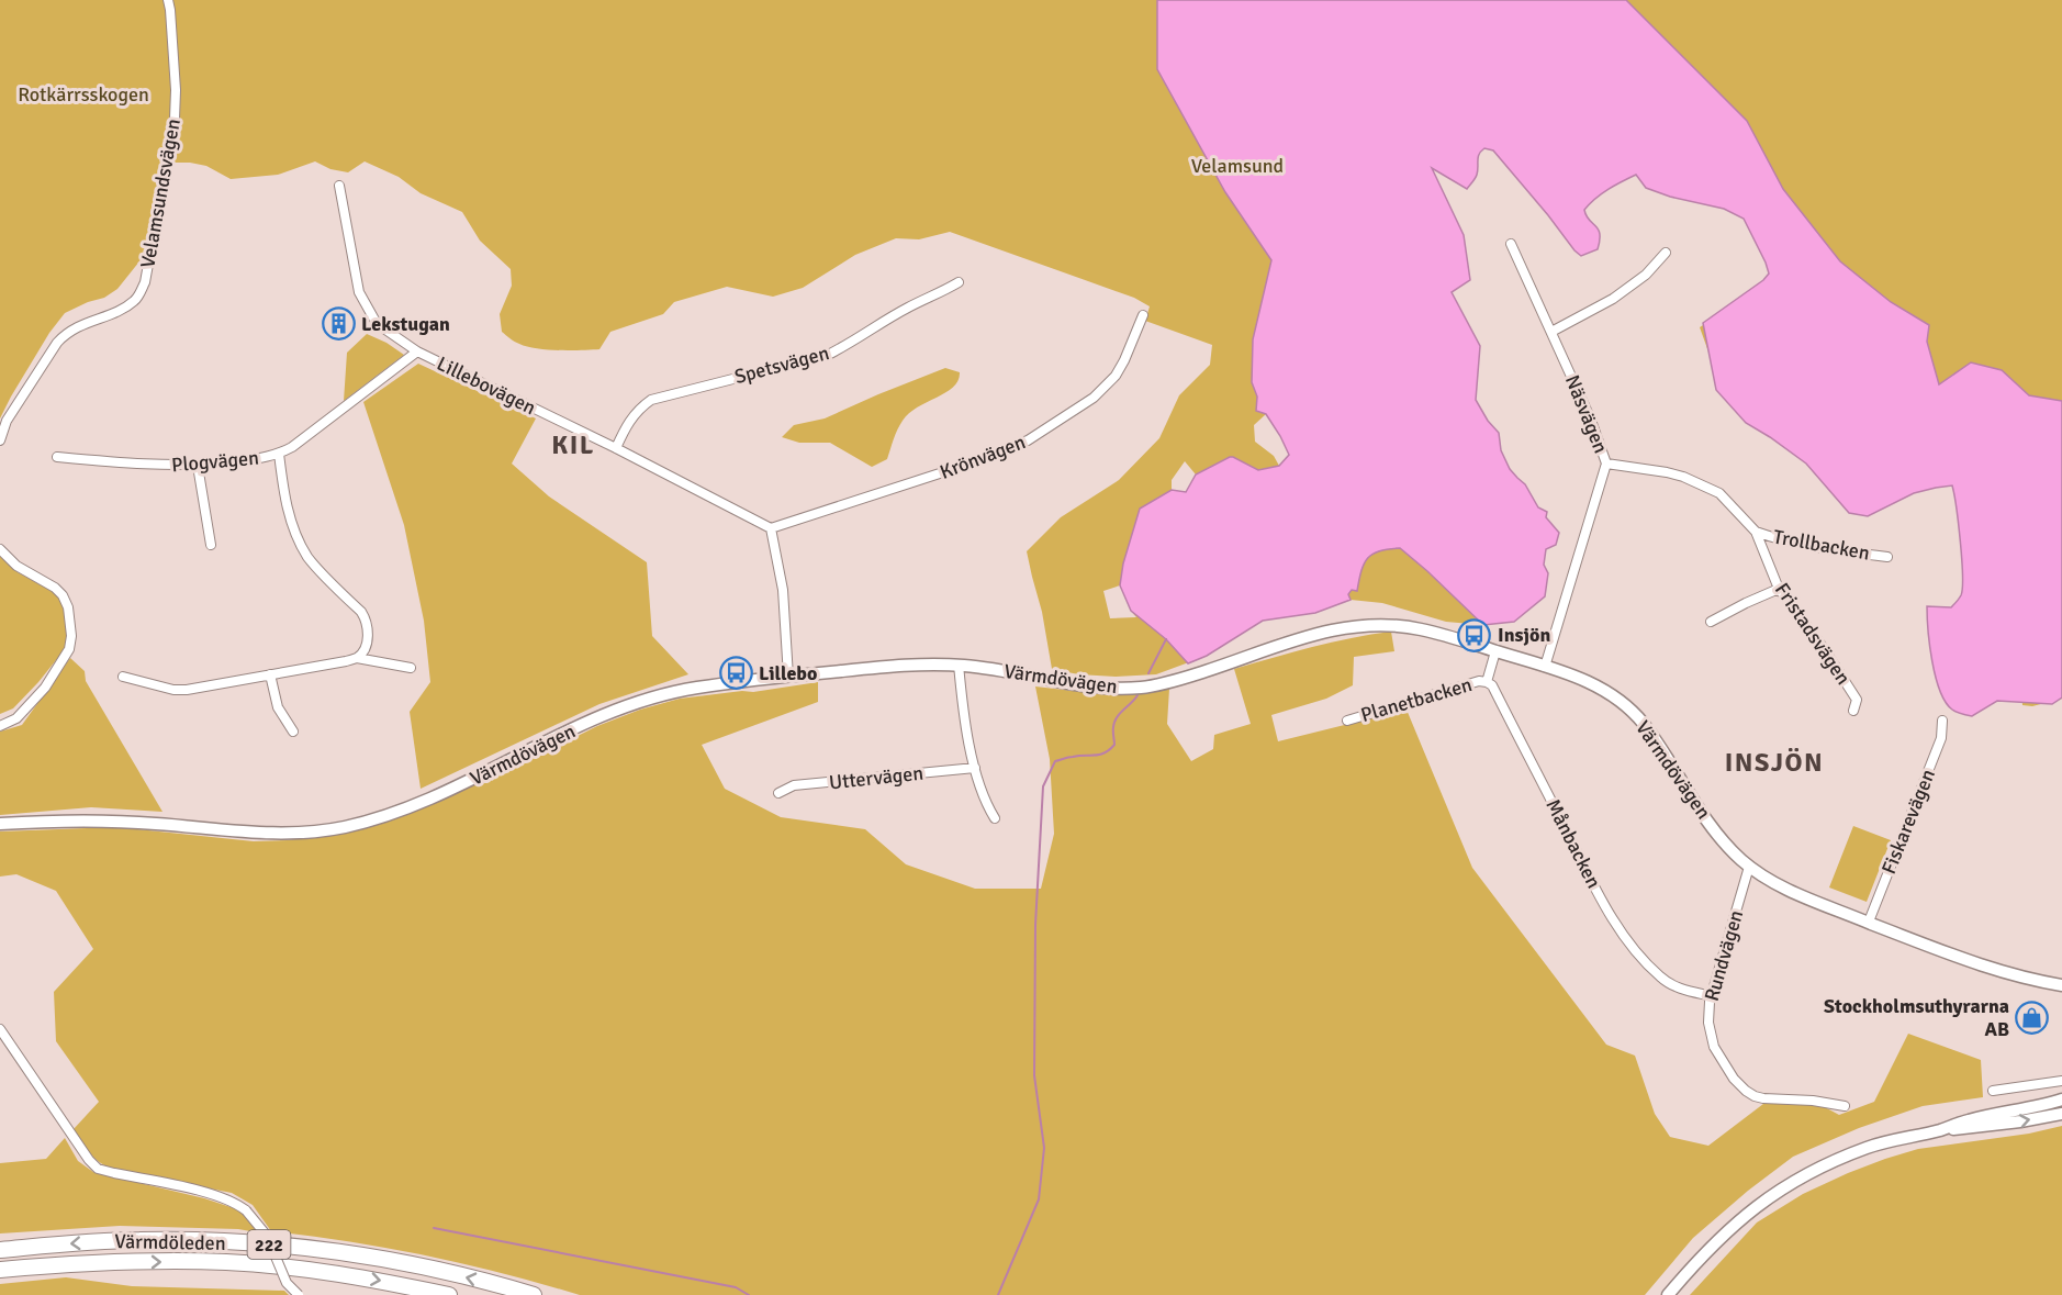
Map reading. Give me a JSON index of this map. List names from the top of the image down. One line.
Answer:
{"streets":{"highway":["Värmdöleden","222"],"main road":["Värmdövägen"],"street":["Velamsundsvägen","Spetsvägen","Lillebovägen","Näsvägen","Krönvägen","Plogvägen","Trollbacken","Fristadsvägen","Planetbacken","Uttervägen","Fiskarevägen","Månbacken","Rundvägen"]},"crossings":[["Spetsvägen","Lillebovägen"],["Lillebovägen","Krönvägen"],["Lillebovägen","Plogvägen"],["Näsvägen","Fristadsvägen"],["Näsvägen","Värmdövägen"],["Trollbacken","Fristadsvägen"],["Värmdövägen","Fiskarevägen"],["Värmdövägen","Rundvägen"],["Planetbacken","Månbacken"],["Månbacken","Rundvägen"]],"districts":["KIL","INSJÖN"],"parks":["Rotkärrsskogen","Velamsund"],"places":{"building":["Lekstugan"],"bus stop":["Insjön","Lillebo"],"shop":["Stockholmsuthyrarna AB"]}}
